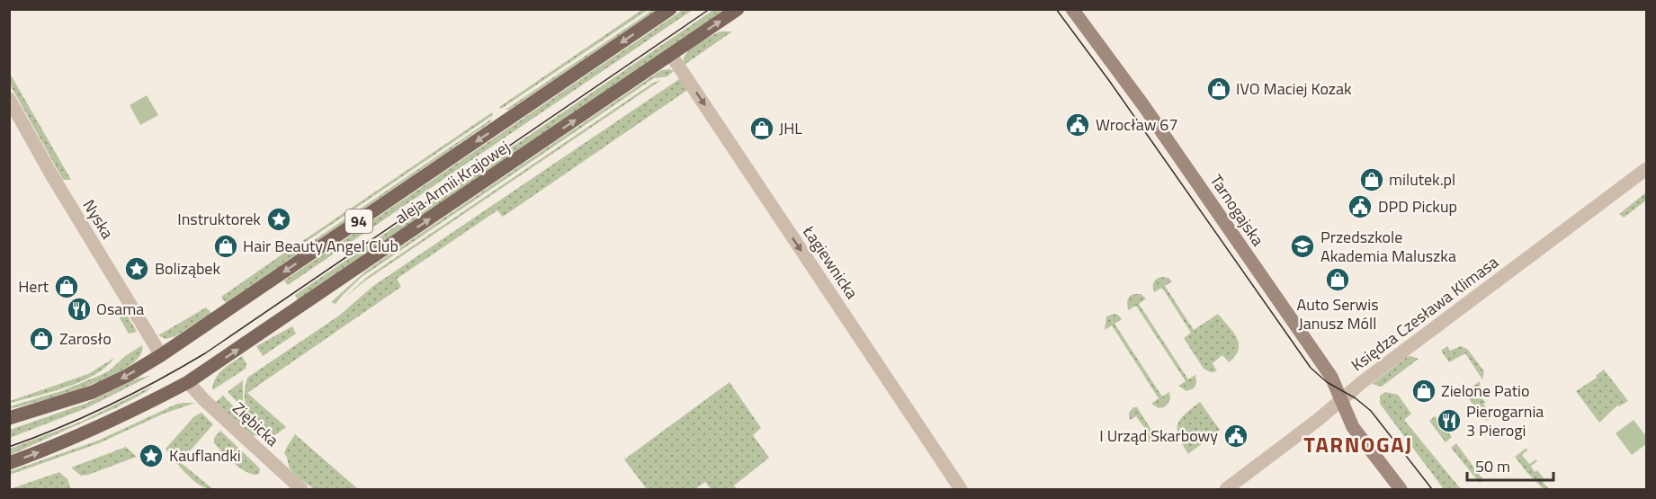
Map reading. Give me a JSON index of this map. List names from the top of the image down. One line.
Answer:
{"streets":{"main road":["aleja Armii Krajowej","94"],"street":["Tarnogajska","Nyska","Łagiewnicka","Księdza Czesława Klimasa","Ziębicka"]},"crossings":[["aleja Armii Krajowej","Nyska"],["aleja Armii Krajowej","Łagiewnicka"],["aleja Armii Krajowej","Ziębicka"],["Tarnogajska","Księdza Czesława Klimasa"]],"one_way":["Łagiewnicka"],"districts":["TARNOGAJ"],"places":{"shop":["IVO Maciej Kozak","JHL","milutek.pl","Hair Beauty Angel Club","Auto Serwis Janusz Móll","Hert","Zarosło","Zielone Patio"],"public building":["Wrocław 67","DPD Pickup","I Urząd Skarbowy"],"place":["Instruktorek","Boliząbek","Kauflandki"],"school or university":["Przedszkole Akademia Maluszka"],"restaurant":["Osama","Pierogarnia 3 Pierogi"]},"scale_bar":"50 m"}
